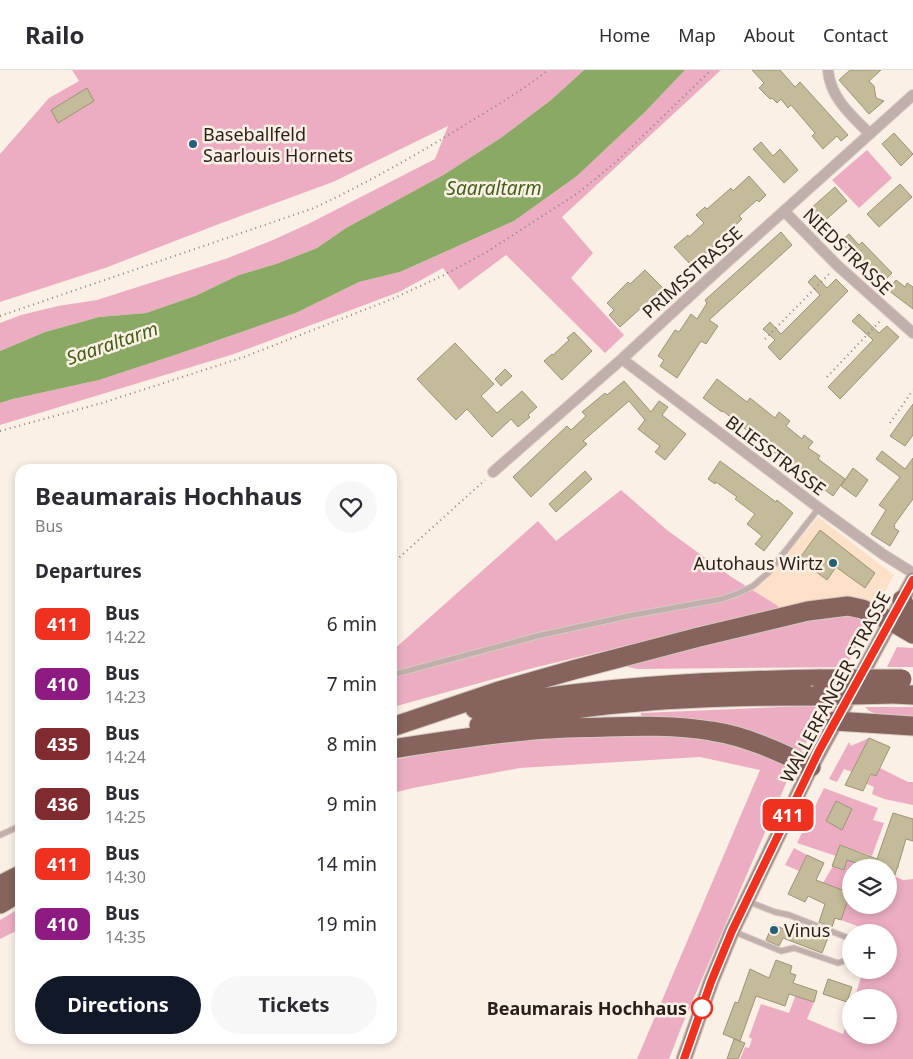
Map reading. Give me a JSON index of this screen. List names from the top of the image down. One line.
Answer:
{"streets":{"main road":["WALLERFANGER STRASSE"],"street":["NIEDSTRASSE","PRIMSSTRASSE","BLIESSTRASSE"]},"crossings":[["NIEDSTRASSE","PRIMSSTRASSE"],["PRIMSSTRASSE","BLIESSTRASSE"]],"water":["Saaraltarm"],"places":["Baseballfeld Saarlouis Hornets","Autohaus Wirtz","Vinus","Beaumarais Hochhaus"],"lines":["bus line 411"],"page":{"header":"Railo","nav":["Home","Map","About","Contact"],"on_map":"411","heading":[["Beaumarais Hochhaus","Bus"],"Departures"],"list":[{"mark":"411","name":"Bus","note":"14:22","value":"6 min"},{"mark":"410","name":"Bus","note":"14:23","value":"7 min"},{"mark":"435","name":"Bus","note":"14:24","value":"8 min"},{"mark":"436","name":"Bus","note":"14:25","value":"9 min"},{"mark":"411","name":"Bus","note":"14:30","value":"14 min"},{"mark":"410","name":"Bus","note":"14:35","value":"19 min"}],"map_buttons":["+","−"],"buttons":["Directions","Tickets"]}}
